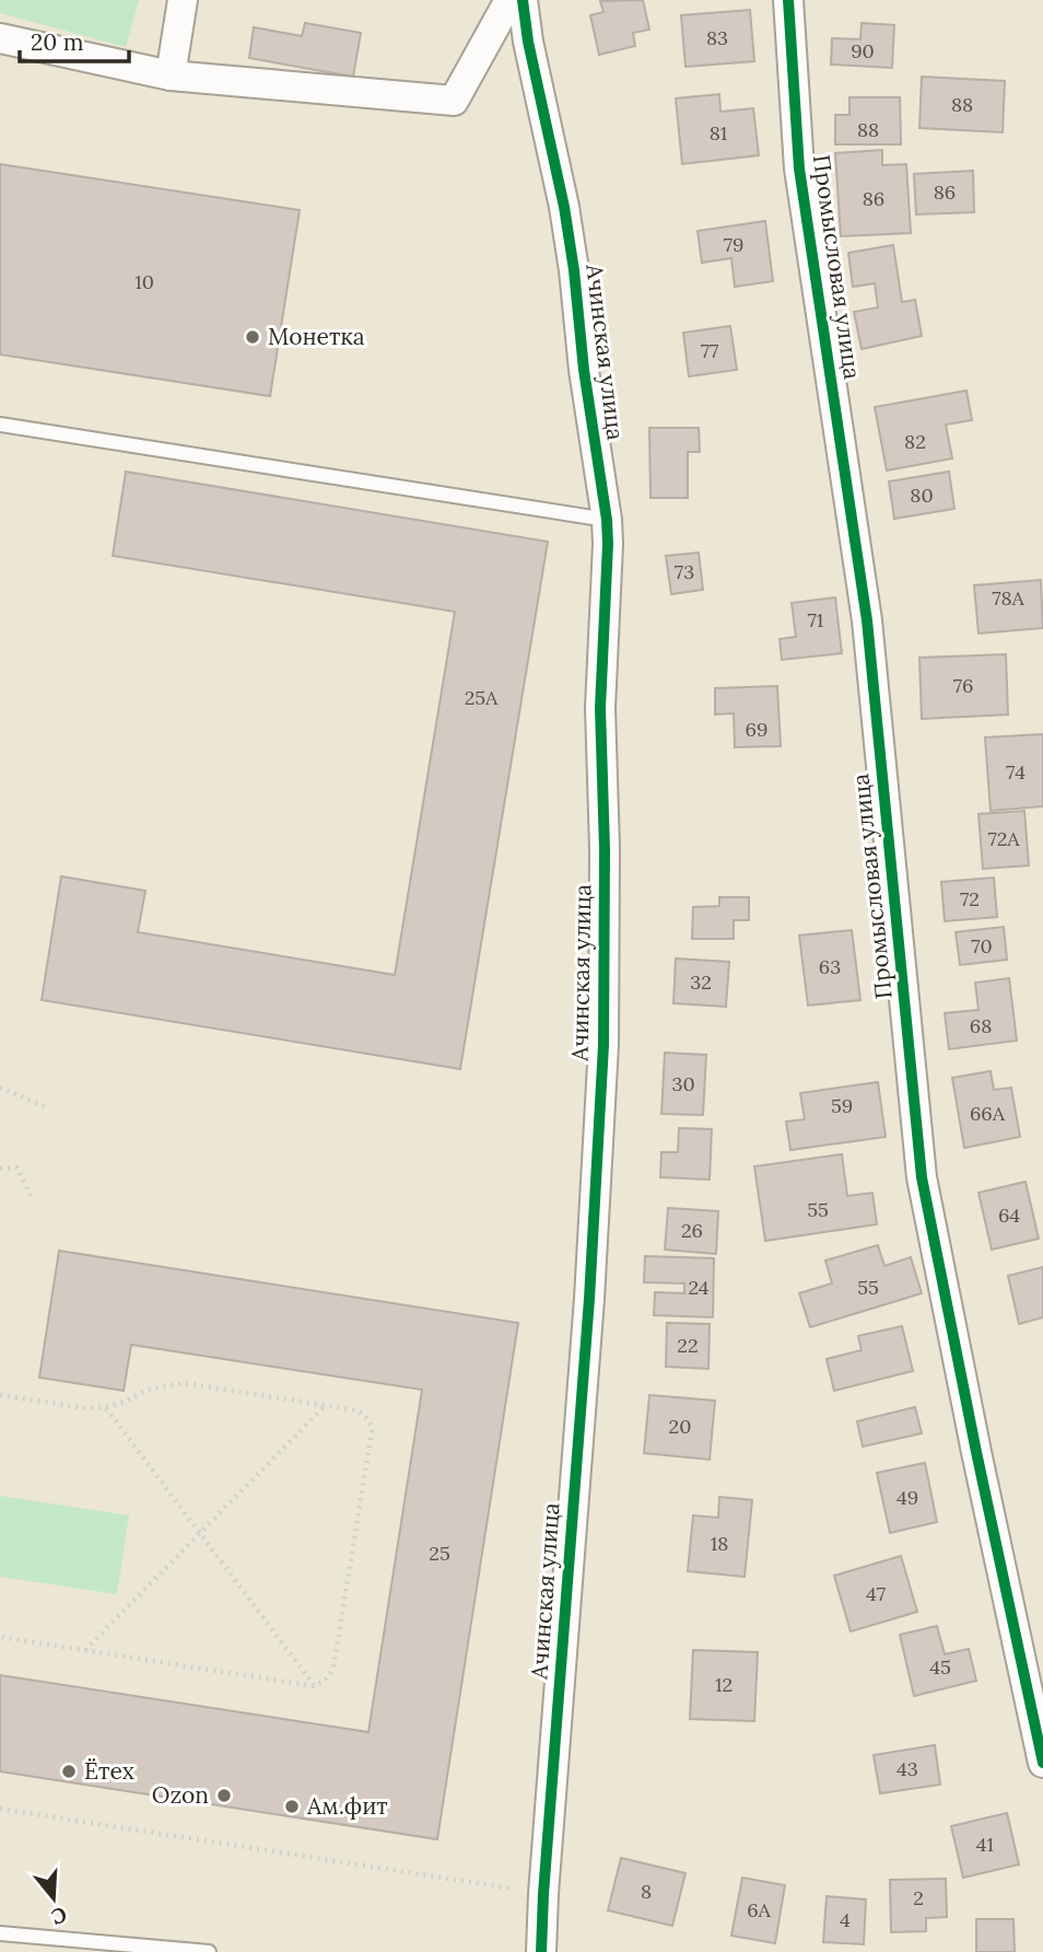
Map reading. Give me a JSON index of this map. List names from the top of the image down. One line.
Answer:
{"streets":{"street":["Промысловая улица","Ачинская улица"]},"places":["Монетка","Ётех","Ozon","Ам.фит"],"house_numbers":["83","90","88","88","81","86","86","79","10","77","82","80","73","78А","71","76","25А","69","74","72А","72","70","63","32","68","30","59","66А","55","64","26","24","55","22","20","49","18","25","47","45","12","43","41","8","2","6А","4"],"scale_bar":"20 m","north":"bottom"}
